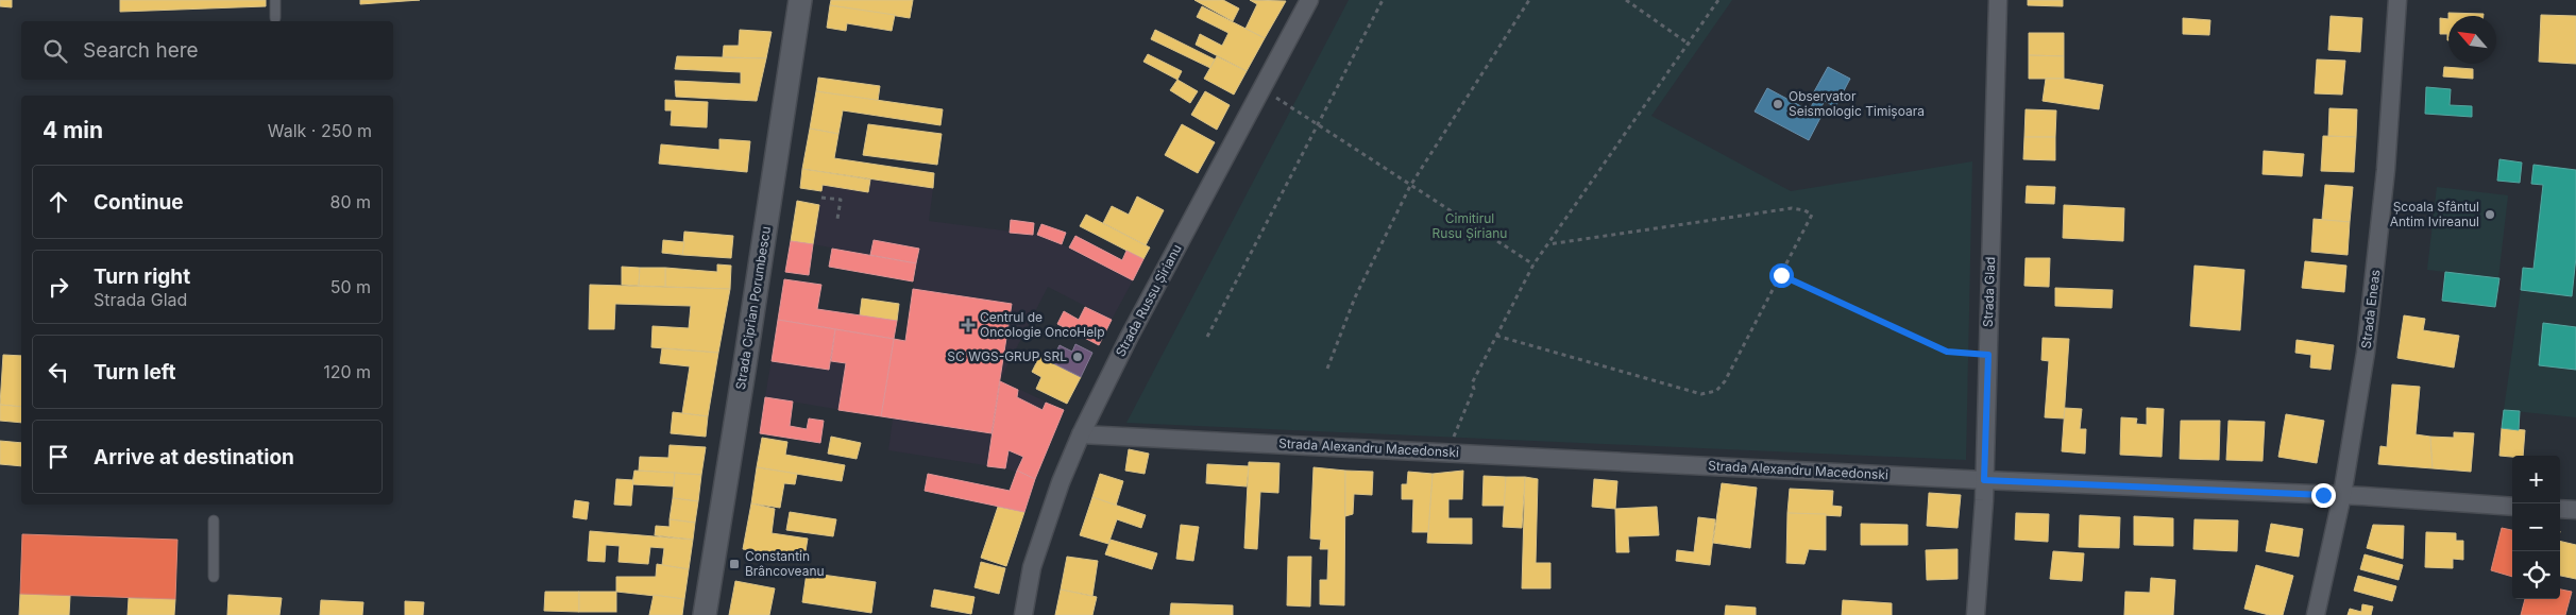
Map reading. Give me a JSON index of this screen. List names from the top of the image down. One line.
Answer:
{"streets":{"street":["Strada Glad","Strada Russu Șirianu","Strada Ciprian Porumbescu","Strada Eneas","Strada Alexandru Macedonski"]},"crossings":[["Strada Glad","Strada Alexandru Macedonski"],["Strada Russu Șirianu","Strada Alexandru Macedonski"],["Strada Eneas","Strada Alexandru Macedonski"]],"parks":["Cimitirul Rusu Șirianu"],"places":{"other":["Observator Seismologic Timișoara","Școala Sfântul Antim Ivireanul","SC WGS-GRUP SRL"],"health":["Centrul de Oncologie OncoHelp"],"transit":["Constantin Brâncoveanu"]},"north":"top left","page":{"search":"Search here","heading":["4 min","Walk · 250 m"],"list":[["Continue","80 m"],["Turn right","Strada Glad","50 m"],["Turn left","120 m"],"Arrive at destination"],"map_buttons":["+","−"]}}
